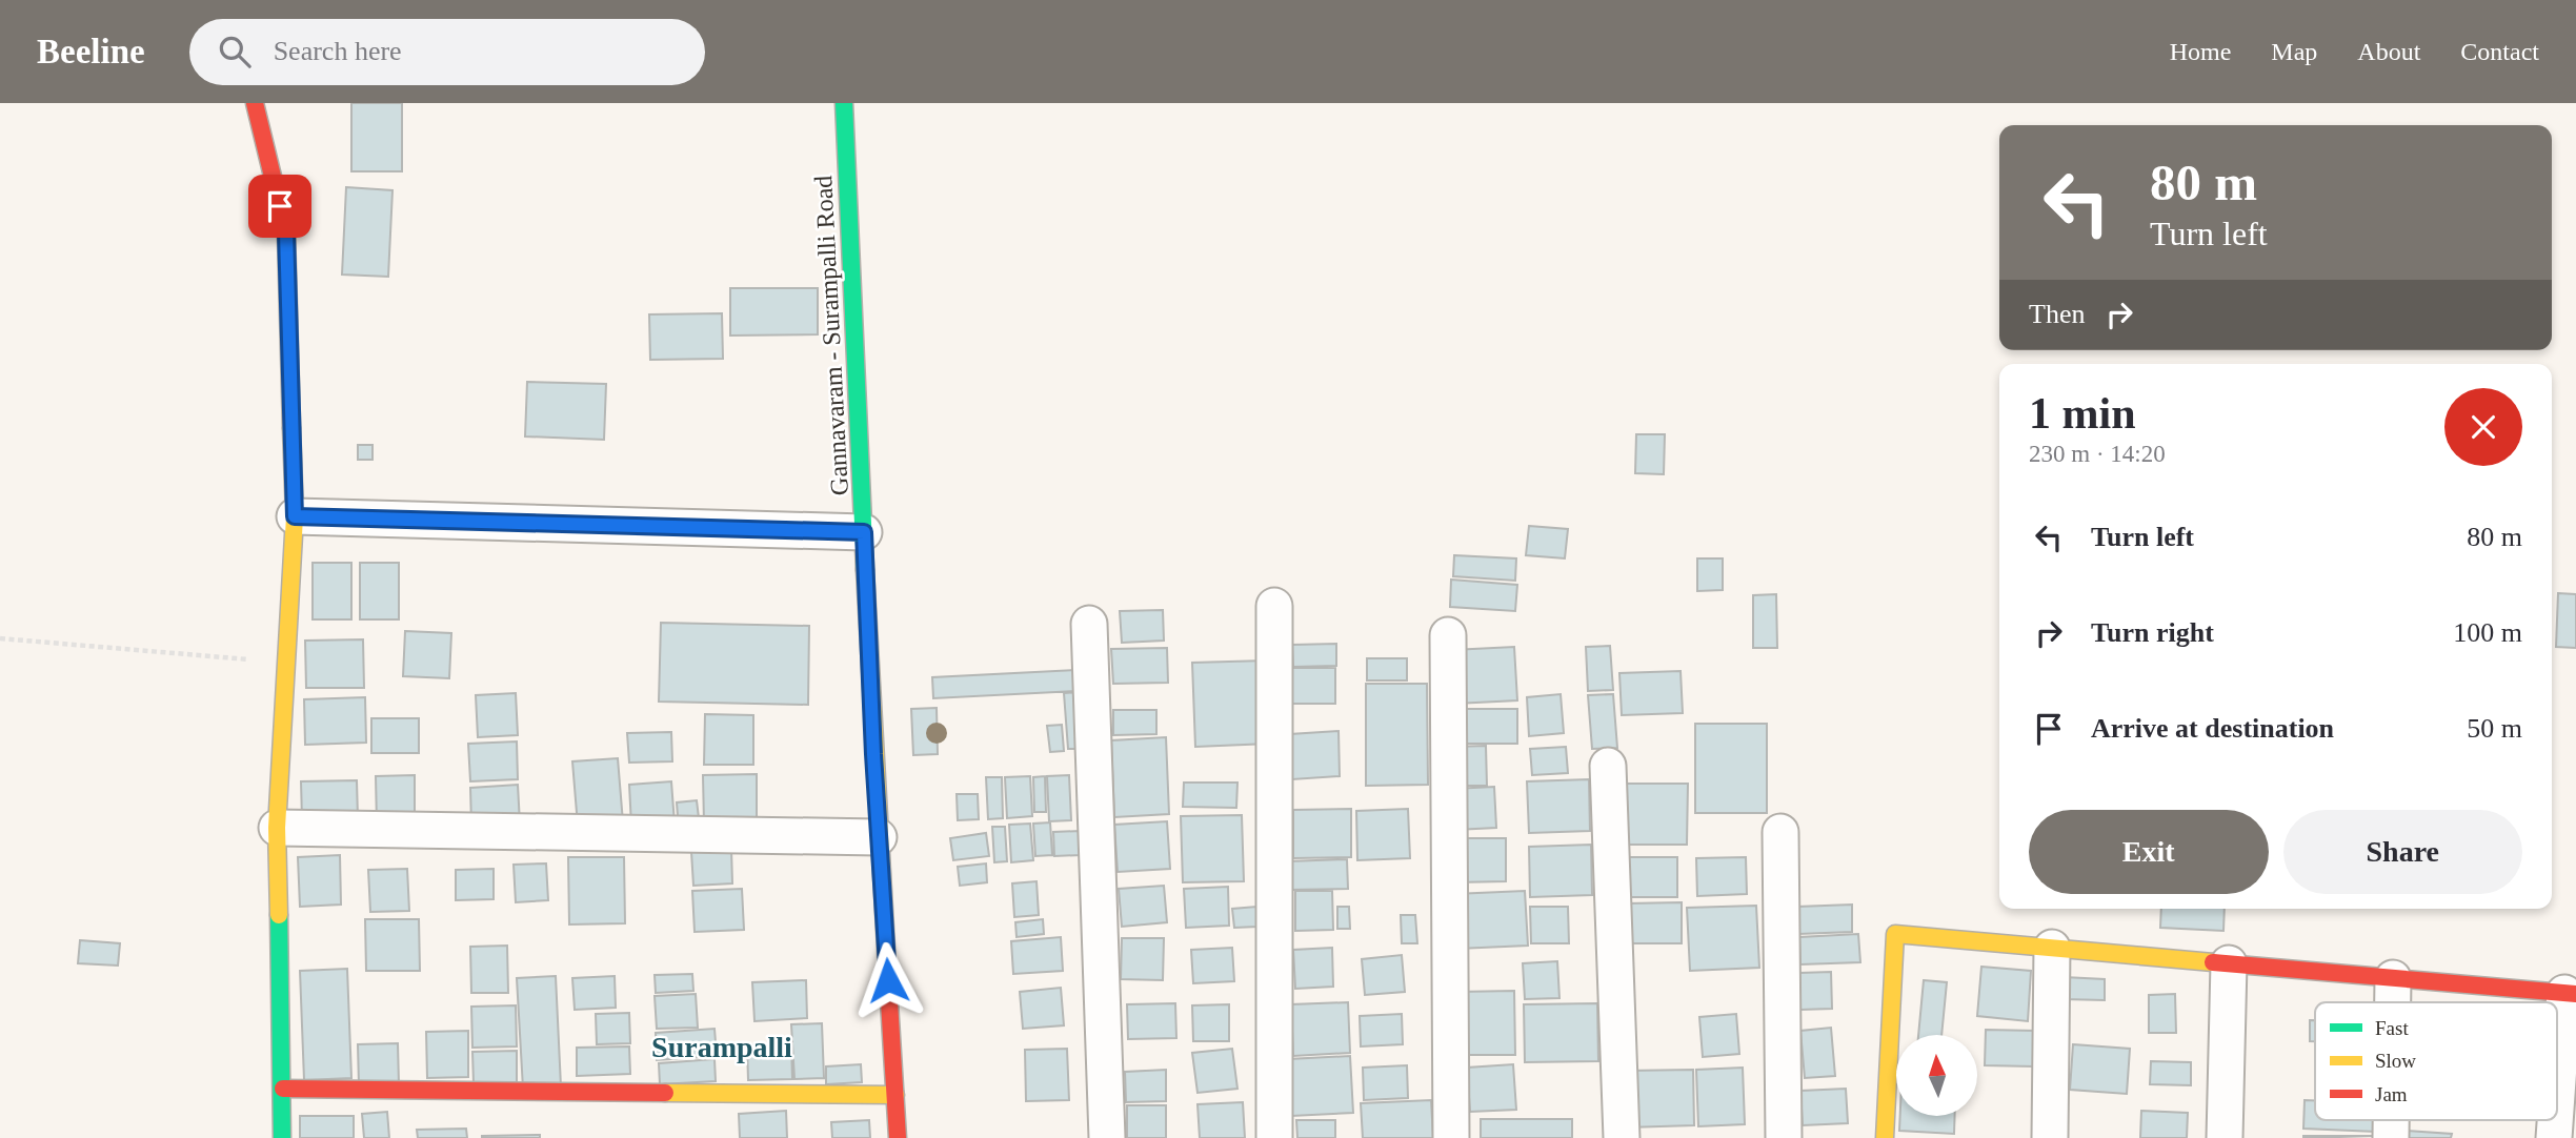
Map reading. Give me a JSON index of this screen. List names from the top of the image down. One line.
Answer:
{"streets":{"street":["Gannavaram - Surampalli Road"]},"districts":["Surampalli"],"legend":["Fast","Slow","Jam"],"north":"top","page":{"header":"Beeline","search":"Search here","nav":["Home","Map","About","Contact"],"turn":["80 m","Turn left"],"then":"Then","heading":["1 min","230 m · 14:20"],"list":[{"name":"Turn left","value":"80 m"},{"name":"Turn right","value":"100 m"},{"name":"Arrive at destination","value":"50 m"}],"buttons":["Exit","Share"]}}
